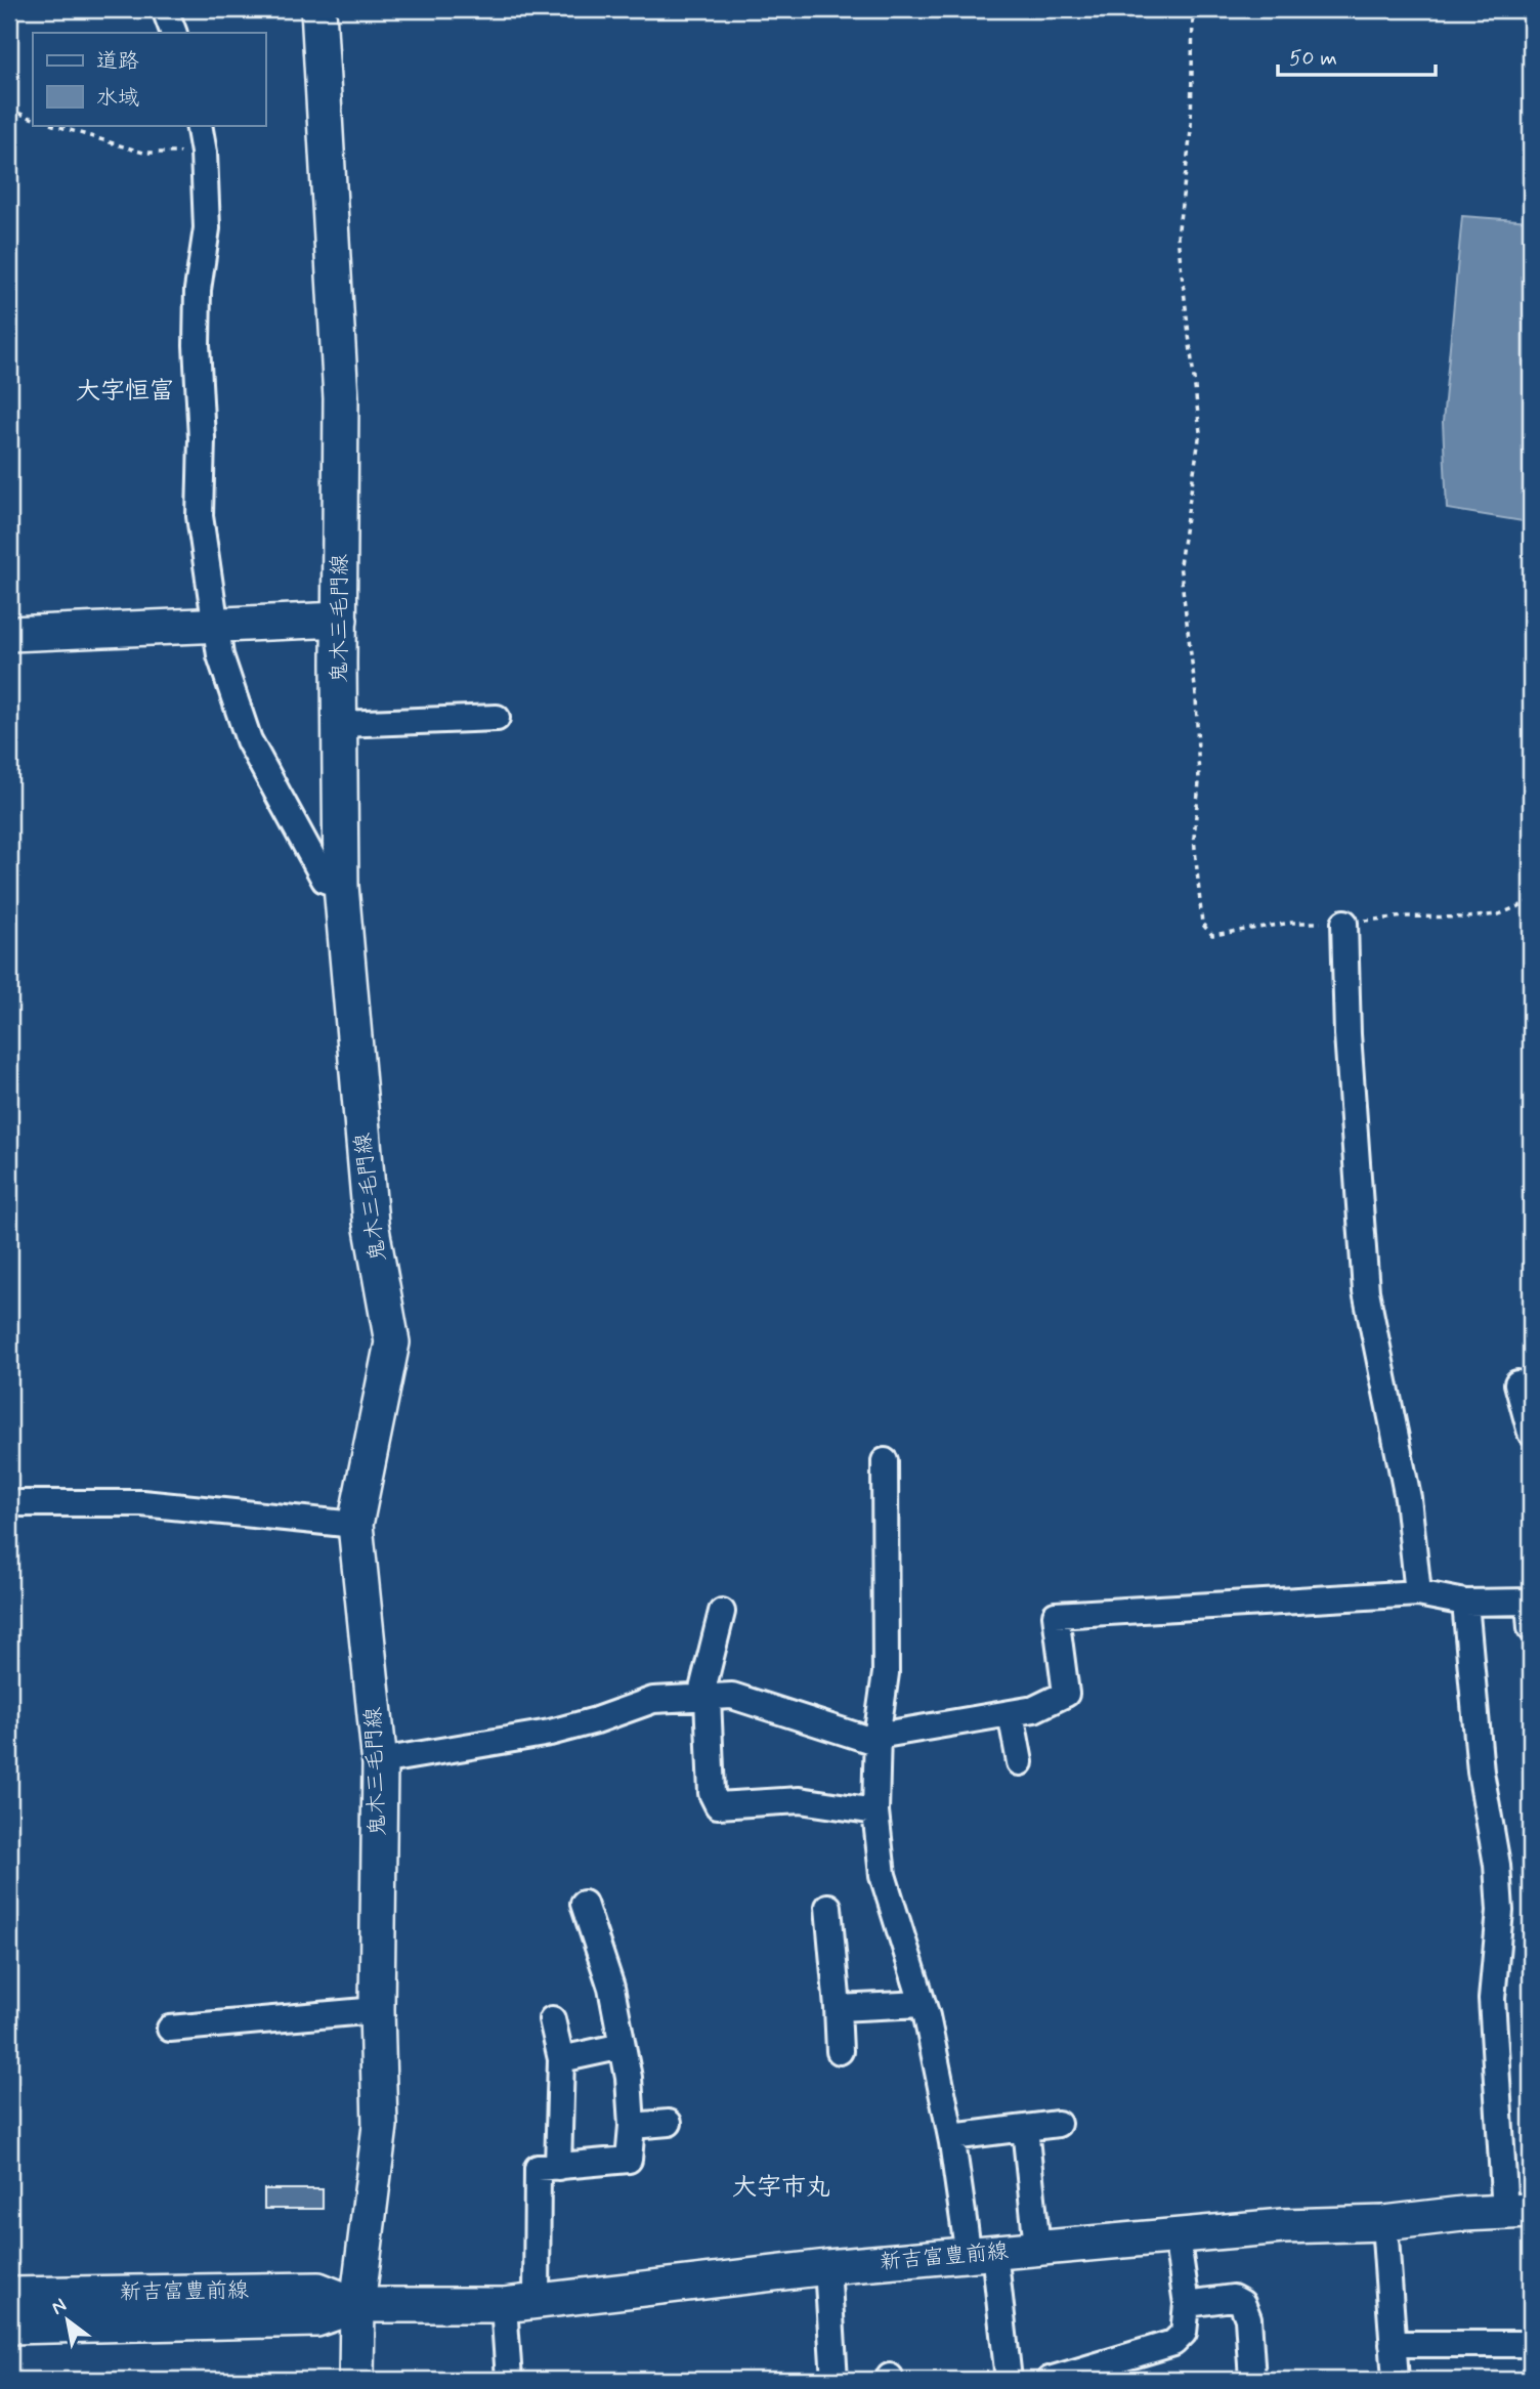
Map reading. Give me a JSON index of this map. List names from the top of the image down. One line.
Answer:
{"streets":{"main road":["鬼木三毛門線","新吉富豊前線"]},"crossings":[["鬼木三毛門線","新吉富豊前線"]],"districts":["大字恒富","大字市丸"],"legend":["道路","水域"],"scale_bar":"50 m","north":"top left"}
